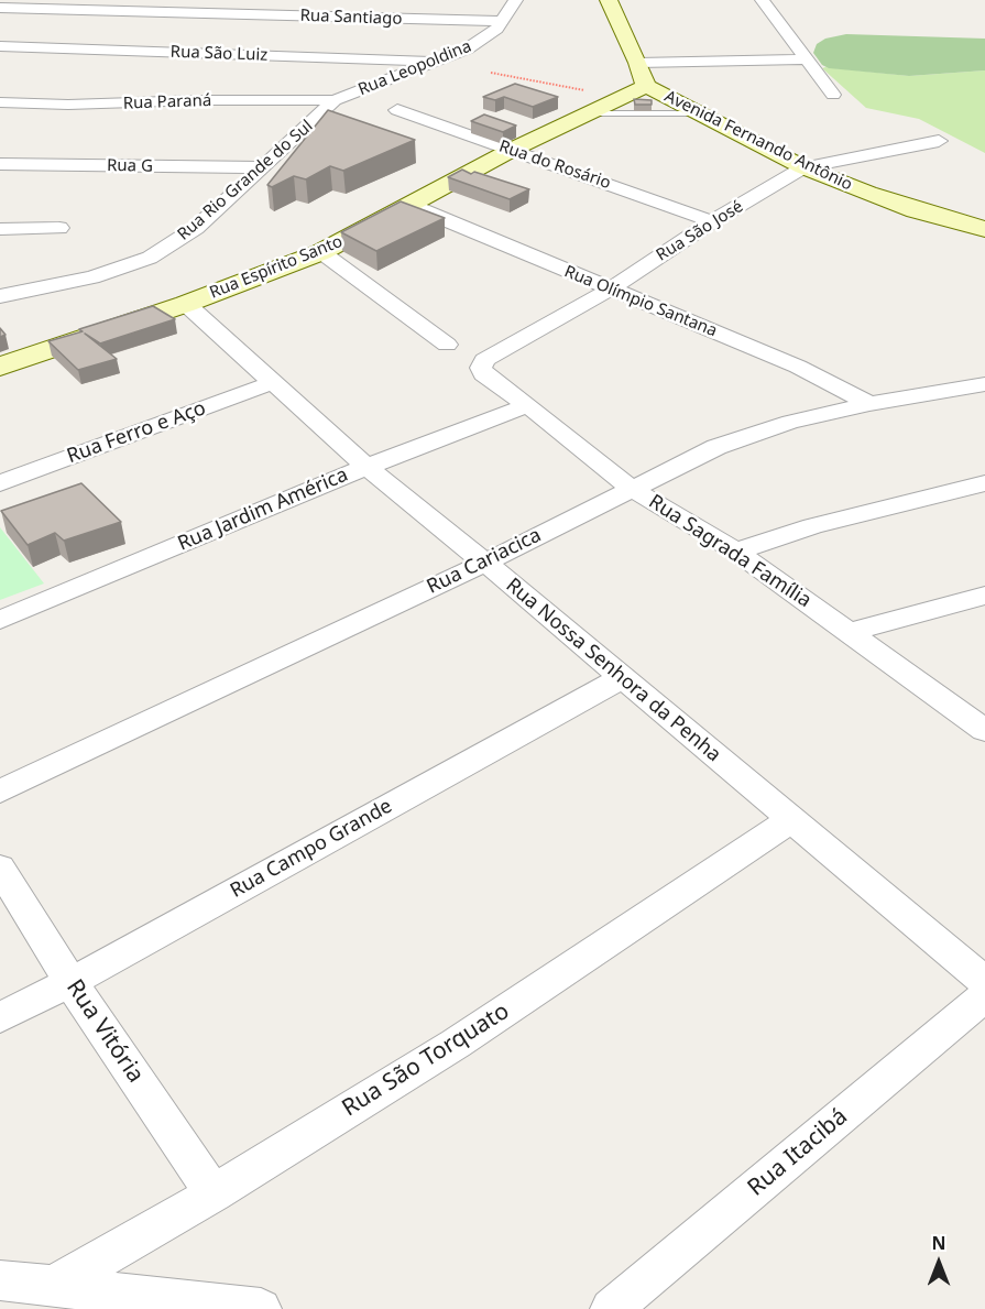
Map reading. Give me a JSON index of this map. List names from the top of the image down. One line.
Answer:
{"streets":{"street":["Rua Santiago","Rua São Luiz","Rua Leopoldina","Rua Paraná","Avenida Fernando Antônio","Rua do Rosário","Rua G","Rua Rio Grande do Sul","Rua São José","Rua Espírito Santo","Rua Olímpio Santana","Rua Ferro e Aço","Rua Jardim América","Rua Sagrada Família","Rua Cariacica","Rua Nossa Senhora da Penha","Rua Campo Grande","Rua Vitória","Rua São Torquato","Rua Itacibá"]},"crossings":[["Rua Santiago","Rua Leopoldina"],["Rua São Luiz","Rua Leopoldina"],["Rua Leopoldina","Rua Paraná"],["Rua Leopoldina","Rua Rio Grande do Sul"],["Rua Paraná","Rua Rio Grande do Sul"],["Avenida Fernando Antônio","Rua São José"],["Avenida Fernando Antônio","Rua Espírito Santo"],["Rua do Rosário","Rua São José"],["Rua do Rosário","Rua Espírito Santo"],["Rua G","Rua Rio Grande do Sul"],["Rua São José","Rua Olímpio Santana"],["Rua São José","Rua Sagrada Família"],["Rua Espírito Santo","Rua Olímpio Santana"],["Rua Espírito Santo","Rua Nossa Senhora da Penha"],["Rua Olímpio Santana","Rua Cariacica"],["Rua Ferro e Aço","Rua Nossa Senhora da Penha"],["Rua Jardim América","Rua Sagrada Família"],["Rua Jardim América","Rua Nossa Senhora da Penha"],["Rua Sagrada Família","Rua Cariacica"],["Rua Cariacica","Rua Nossa Senhora da Penha"],["Rua Nossa Senhora da Penha","Rua Campo Grande"],["Rua Nossa Senhora da Penha","Rua São Torquato"],["Rua Campo Grande","Rua Vitória"],["Rua Vitória","Rua São Torquato"]],"north":"top"}
